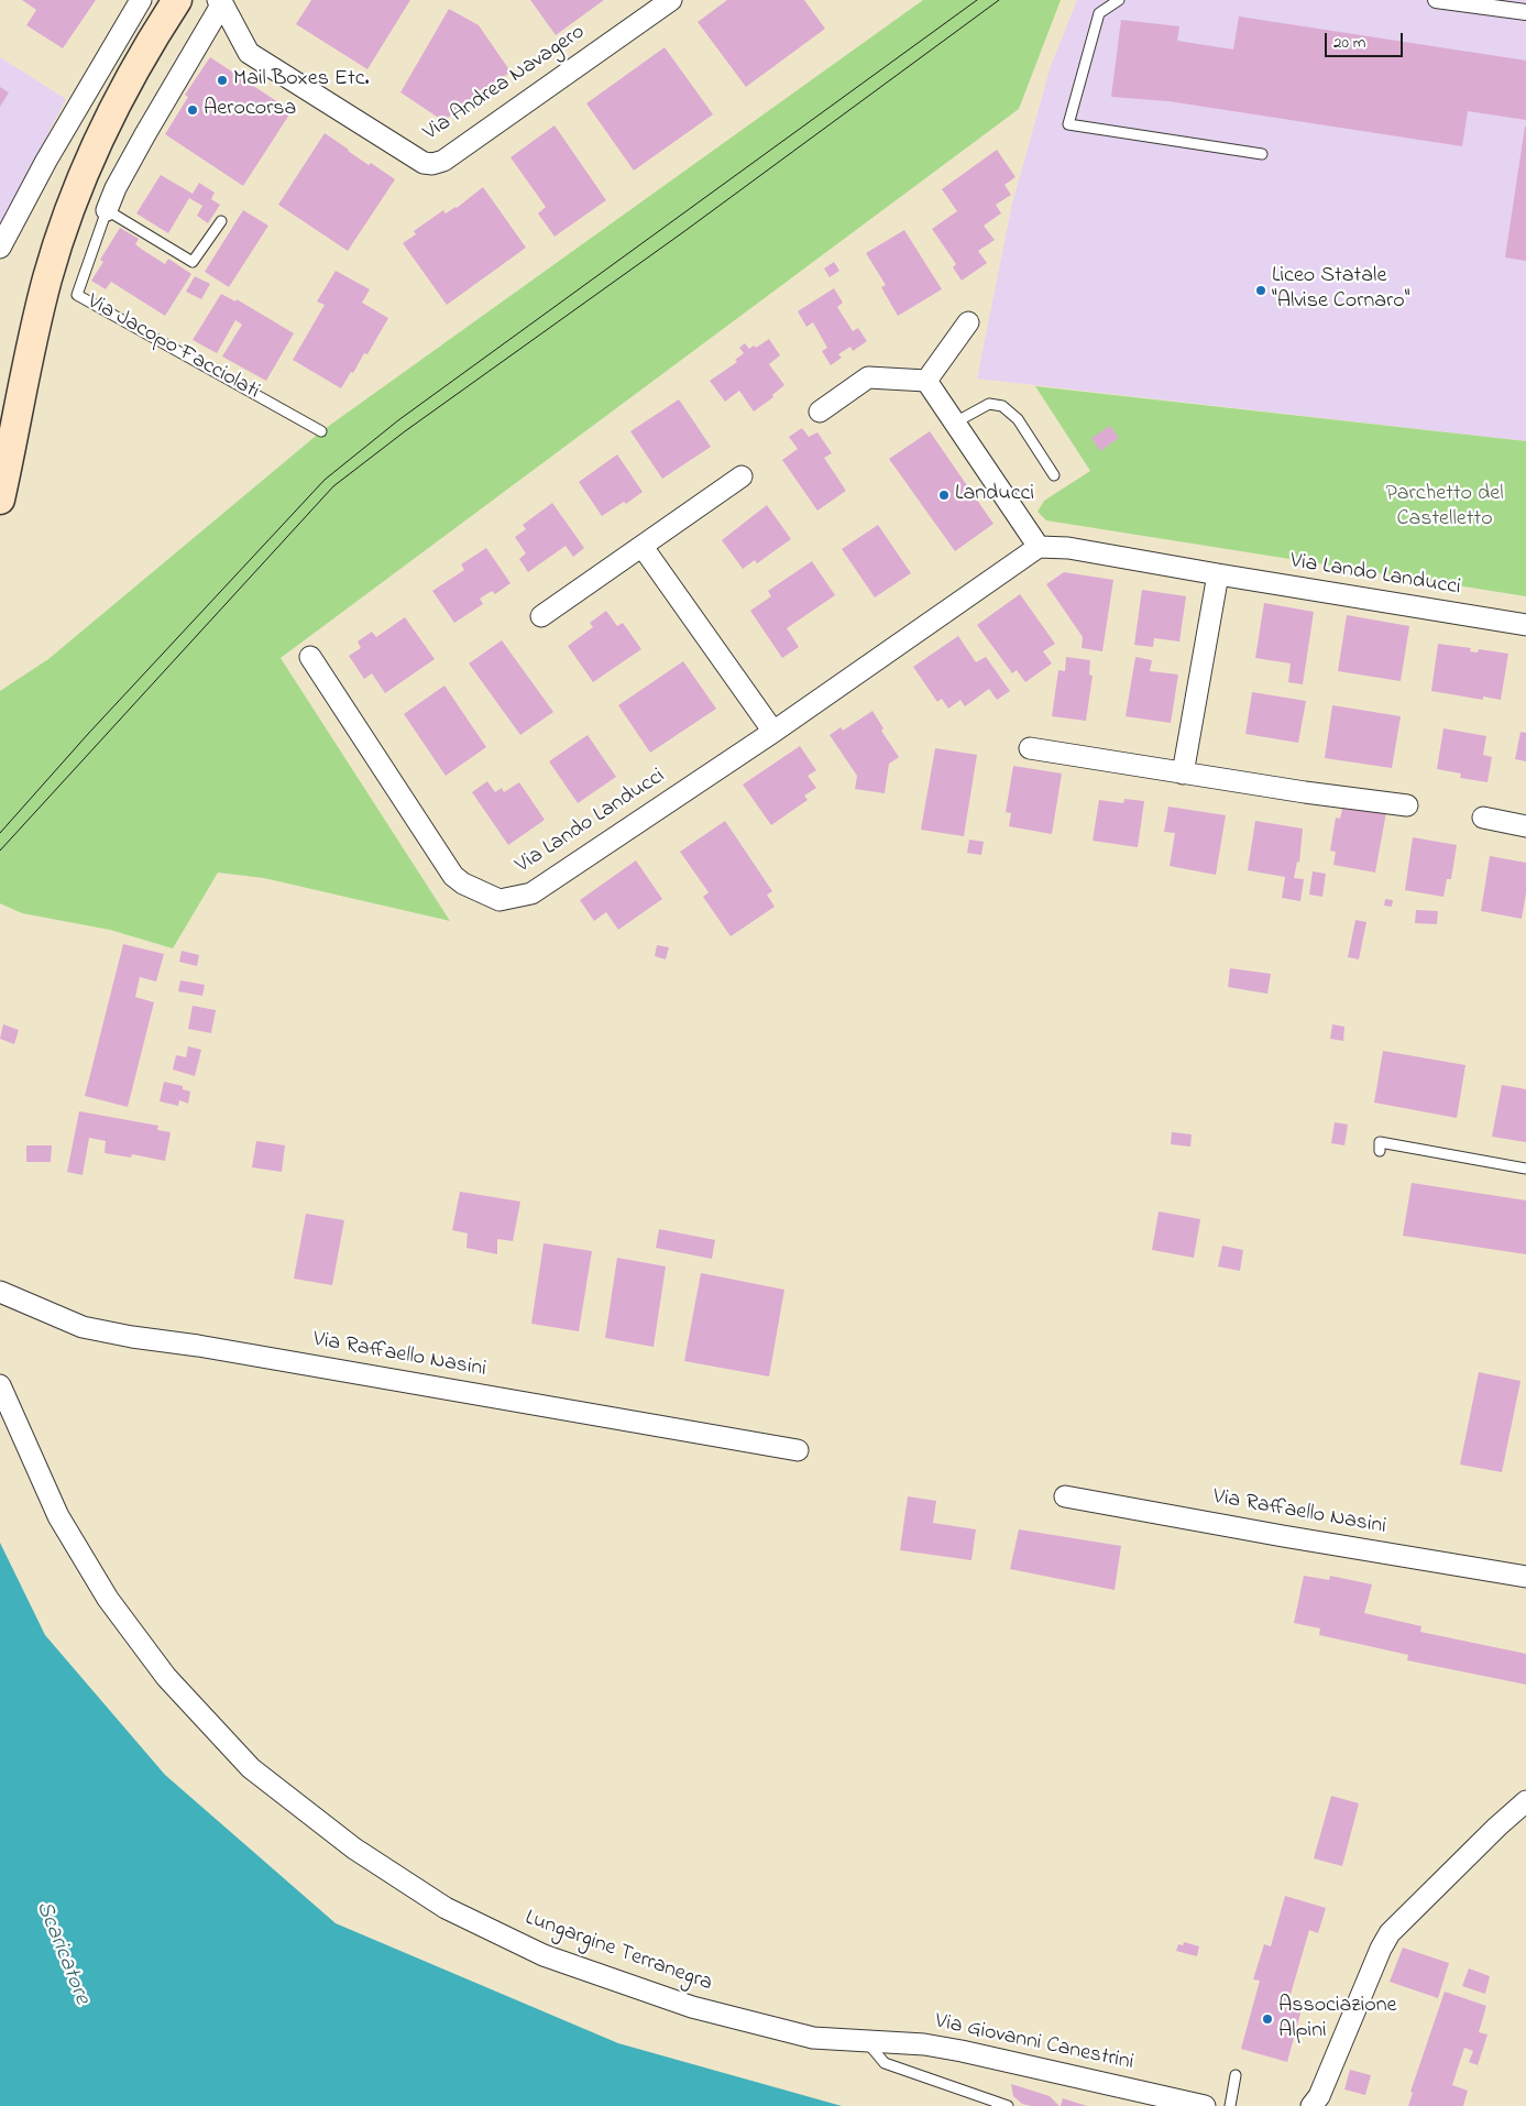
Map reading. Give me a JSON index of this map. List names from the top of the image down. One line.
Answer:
{"streets":{"street":["Via Andrea Navagero","Via Jacopo Facciolati","Via Lando Landucci","Via Raffaello Nasini","Lungargine Terranegra","Via Giovanni Canestrini"]},"crossings":[["Via Andrea Navagero","Via Jacopo Facciolati"],["Lungargine Terranegra","Via Giovanni Canestrini"]],"water":["Scaricatore"],"parks":["Parchetto del Castelletto"],"places":["Mail Boxes Etc.","Aerocorsa","Liceo Statale \"Alvise Cornaro\"","Landucci","Associazione Alpini"],"scale_bar":"20 m"}
